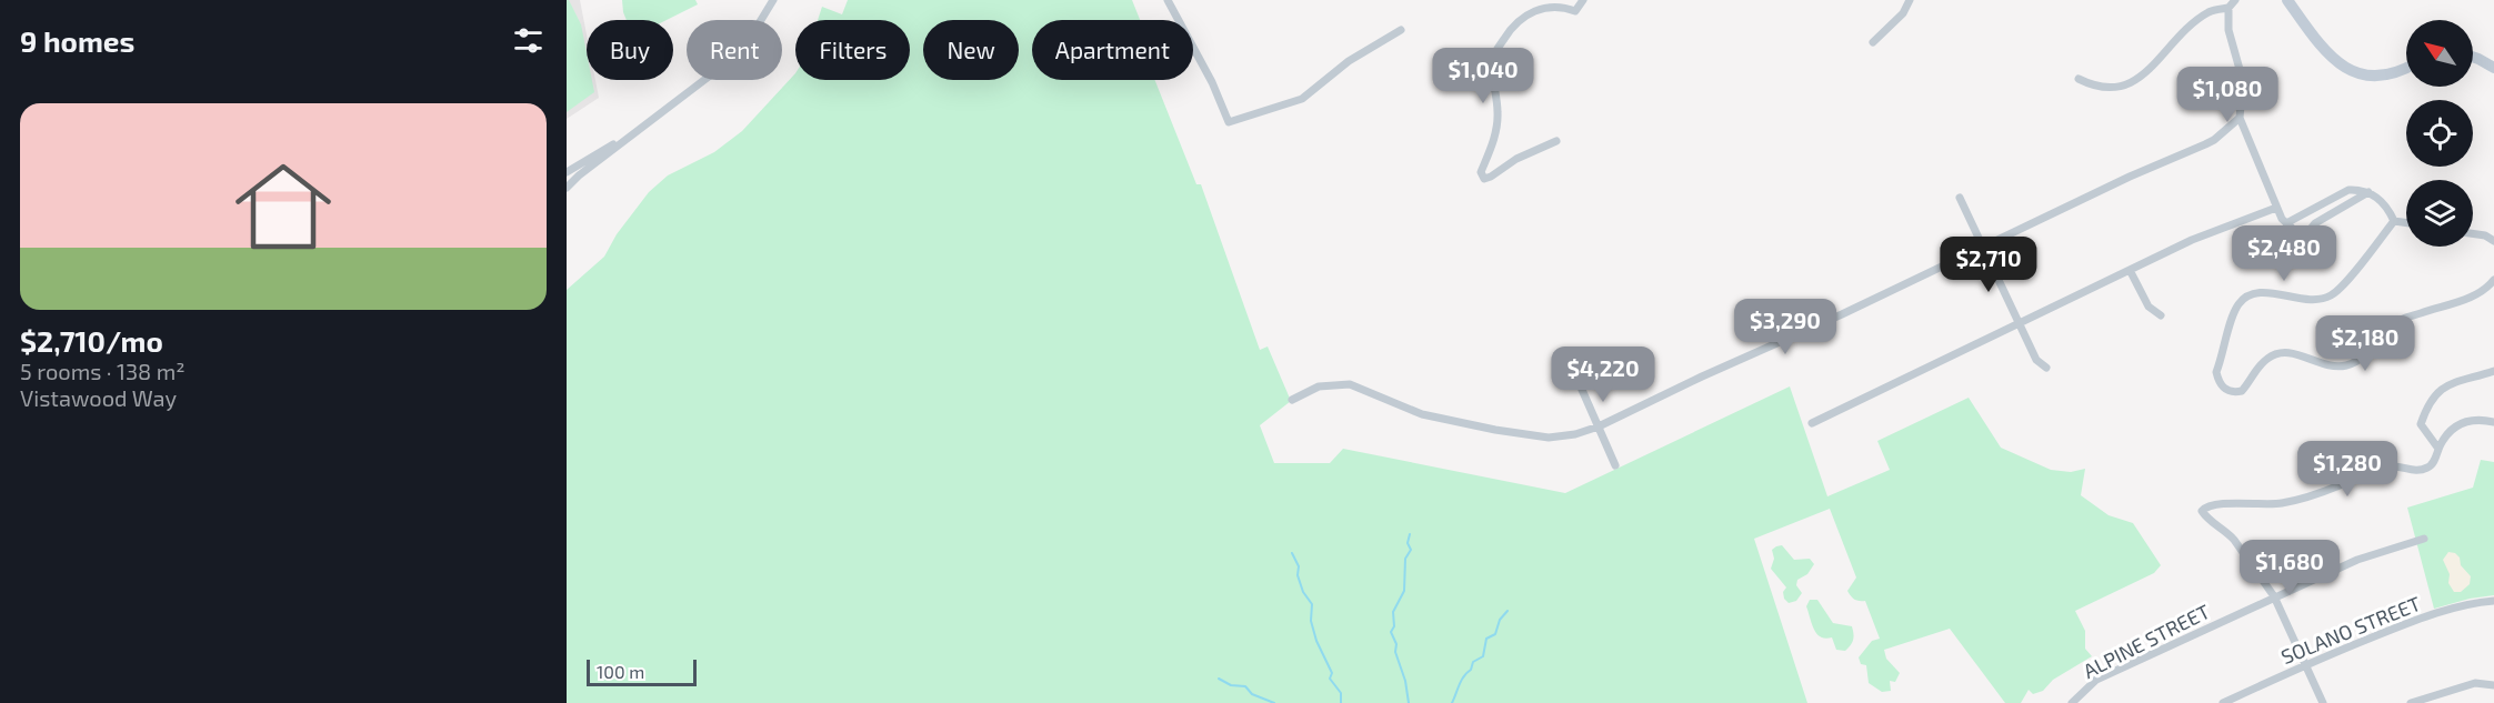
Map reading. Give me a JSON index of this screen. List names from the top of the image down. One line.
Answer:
{"streets":{"street":["SOLANO STREET","ALPINE STREET"]},"scale_bar":"100 m","north":"top left","page":{"heading":"9 homes","chip":["Buy","Rent","Filters","New","Apartment"],"price":["$1,040","$1,080","$2,480","$2,710","$3,290","$2,180","$4,220","$1,280","$1,680"],"list":[{"name":"$2,710/mo","note":"5 rooms · 138 m² · Vistawood Way"}],"scale":"100 m"}}
